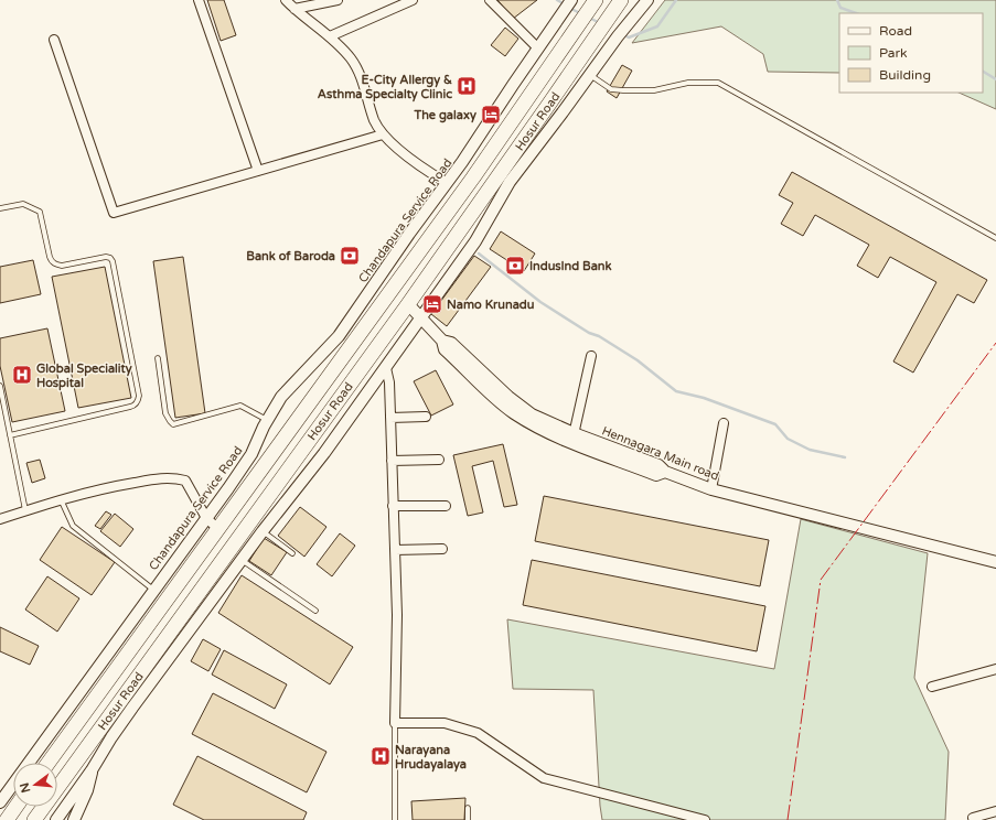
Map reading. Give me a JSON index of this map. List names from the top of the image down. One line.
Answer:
{"streets":{"highway":["Hosur Road"],"street":["Chandapura Service Road","Hennagara Main road"]},"crossings":[["Hosur Road","Hennagara Main road"]],"places":{"hospital":["E-City Allergy & Asthma Specialty Clinic","Global Speciality Hospital","Narayana Hrudayalaya"],"hotel":["The galaxy","Namo Krunadu"],"bank":["Bank of Baroda","IndusInd Bank"]},"legend":["Road","Park","Building"],"north":"left"}
